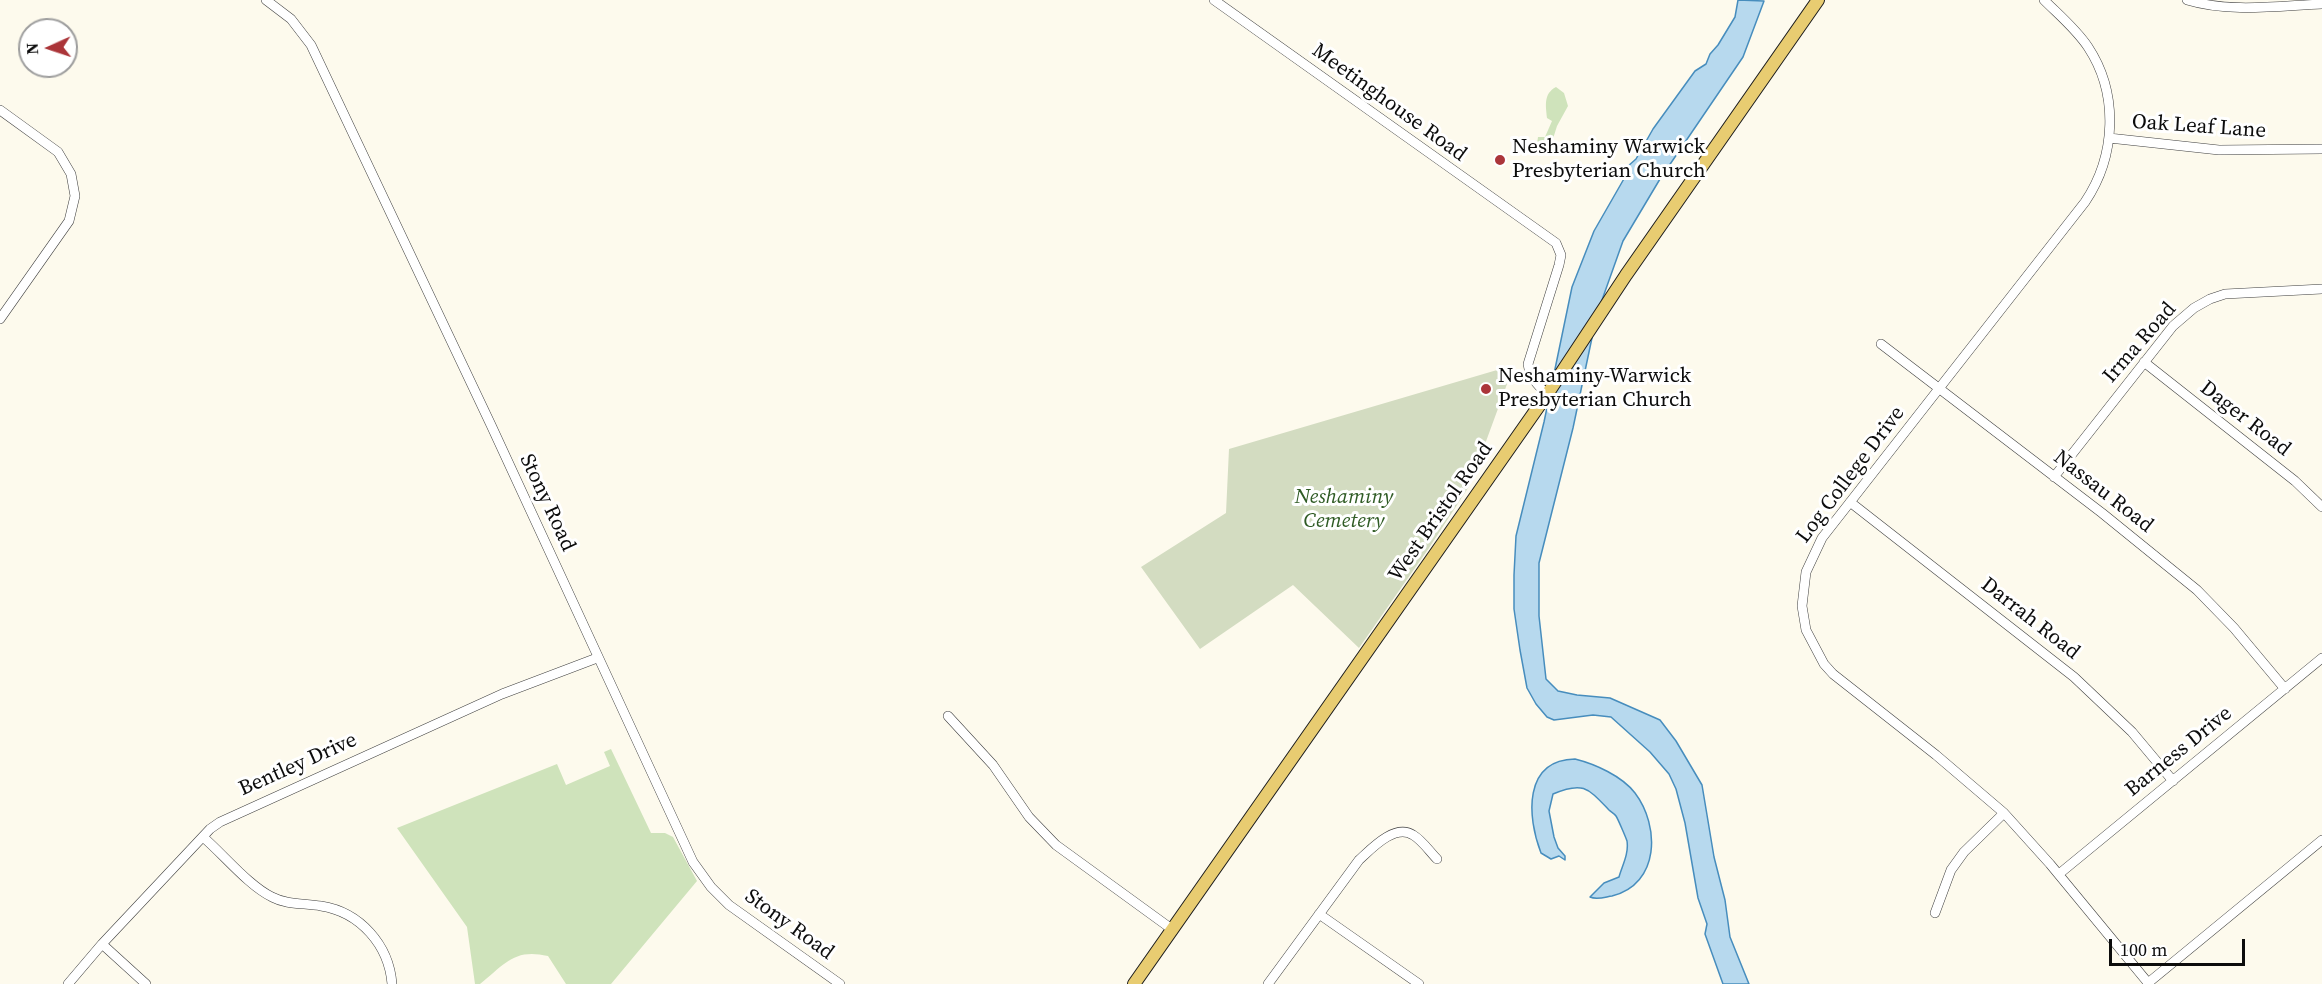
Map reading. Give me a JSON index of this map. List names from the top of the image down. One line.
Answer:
{"streets":{"main road":["West Bristol Road"],"street":["Meetinghouse Road","Oak Leaf Lane","Irma Road","Dager Road","Log College Drive","Nassau Road","Stony Road","Darrah Road","Barness Drive","Bentley Drive"]},"crossings":[["Meetinghouse Road","West Bristol Road"],["Oak Leaf Lane","Log College Drive"],["Irma Road","Dager Road"],["Irma Road","Nassau Road"],["Log College Drive","Nassau Road"],["Log College Drive","Darrah Road"],["Log College Drive","Barness Drive"],["Nassau Road","Barness Drive"],["Stony Road","Bentley Drive"],["Darrah Road","Barness Drive"]],"parks":["Neshaminy Cemetery"],"places":["Neshaminy Warwick Presbyterian Church","Neshaminy-Warwick Presbyterian Church"],"scale_bar":"100 m","north":"left"}
